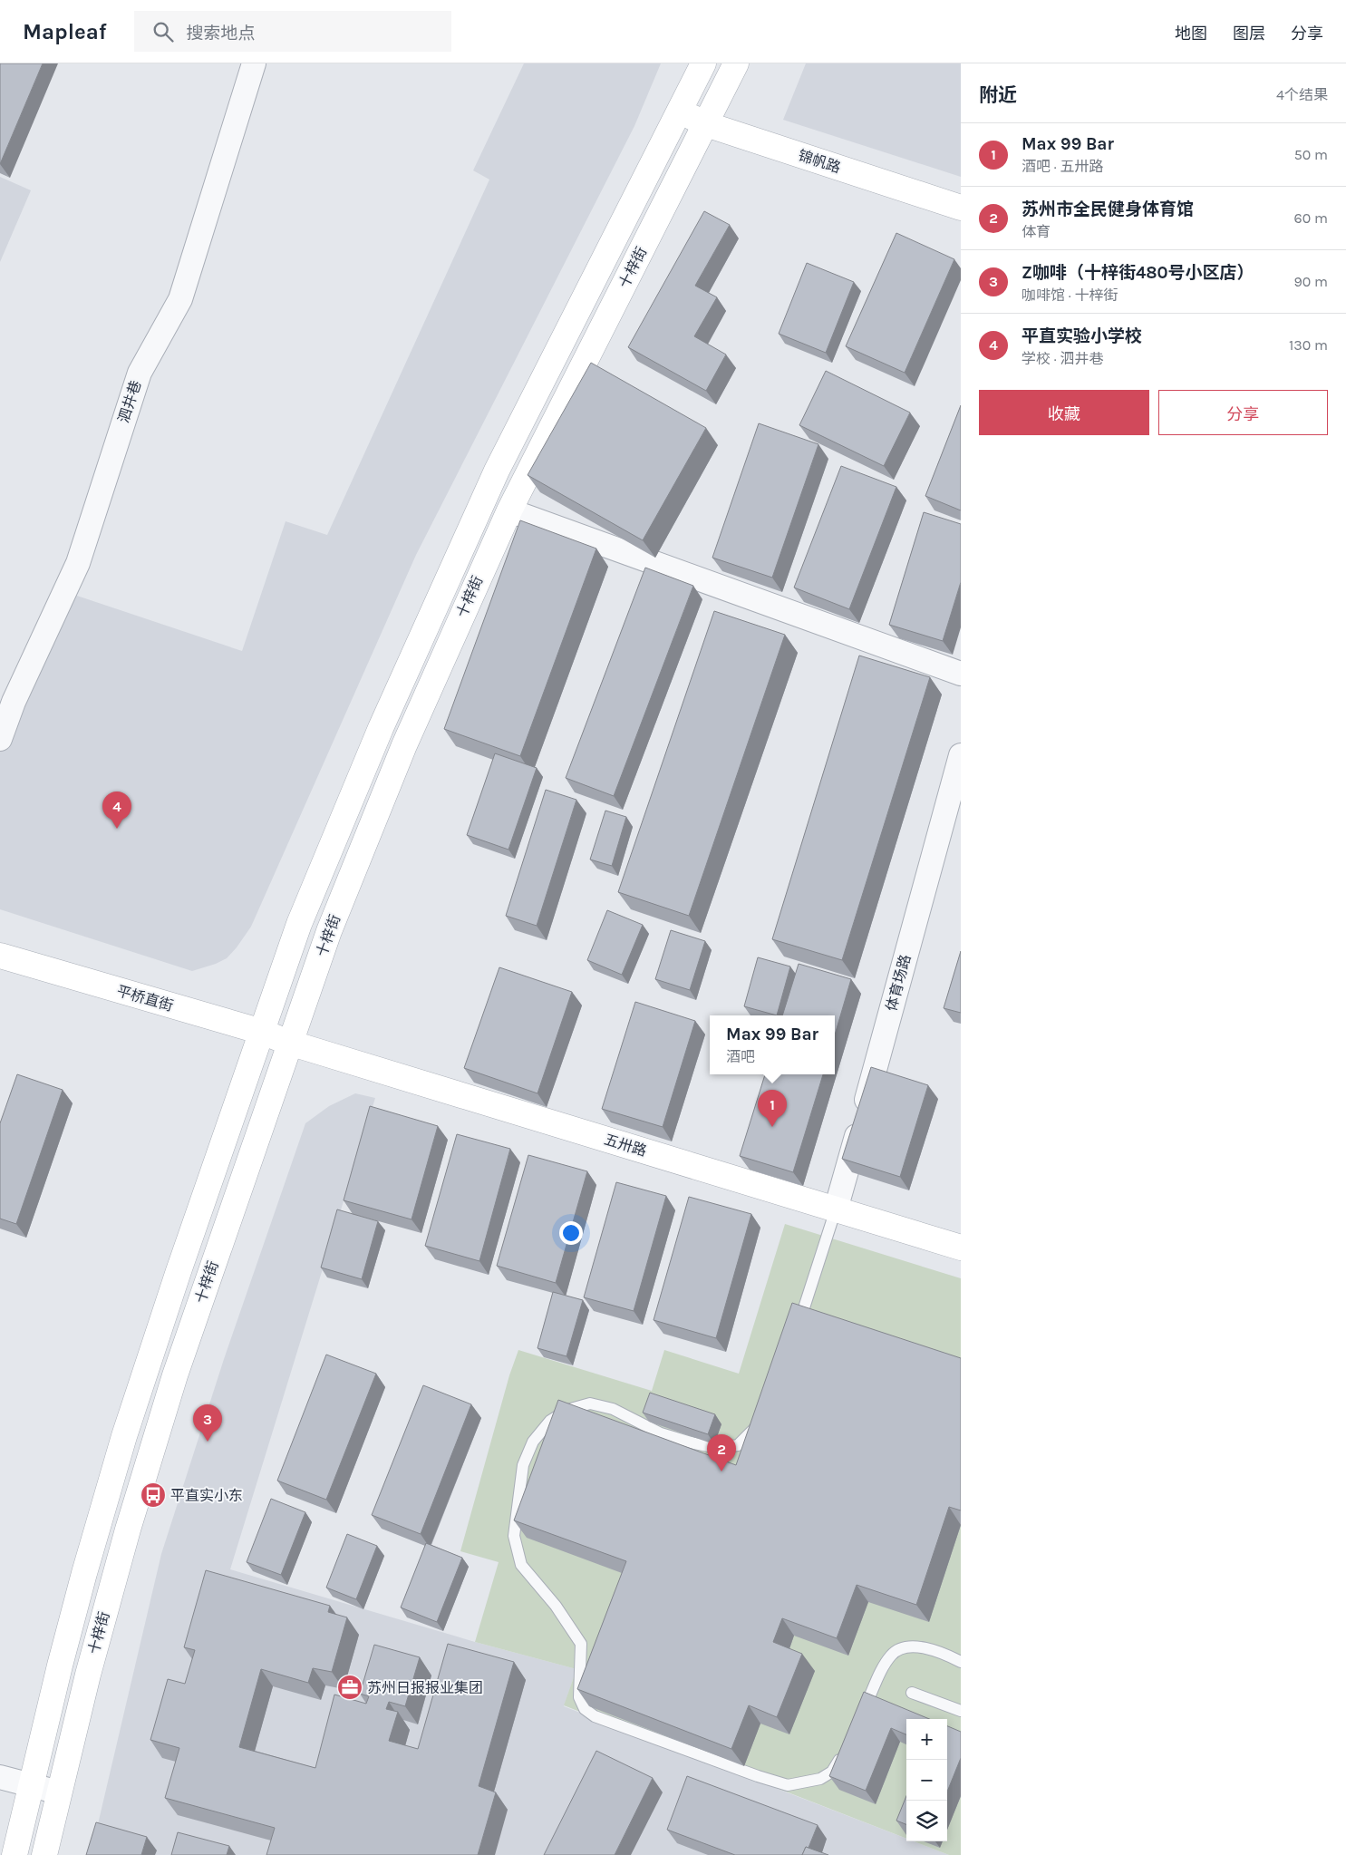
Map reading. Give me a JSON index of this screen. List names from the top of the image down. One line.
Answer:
{"streets":{"main road":["锦帆路","十梓街","平桥直街","五卅路"],"street":["泗井巷","体育场路"]},"crossings":[["锦帆路","十梓街"],["十梓街","平桥直街"],["十梓街","五卅路"],["体育场路","五卅路"],["平桥直街","五卅路"]],"places":{"bus stop":["平直实小东"],"office":["苏州日报报业集团"]},"page":{"header":"Mapleaf","search":"搜索地点","nav":["地图","图层","分享"],"heading":["附近","4个结果"],"list":[{"mark":"1","name":"Max 99 Bar","note":"酒吧 · 五卅路","value":"50 m"},{"mark":"2","name":"苏州市全民健身体育馆","note":"体育","value":"60 m"},{"mark":"3","name":"Z咖啡（十梓街480号小区店）","note":"咖啡馆 · 十梓街","value":"90 m"},{"mark":"4","name":"平直实验小学校","note":"学校 · 泗井巷","value":"130 m"}],"buttons":["收藏","分享"],"pins":["4","1","3","2"],"popup":["Max 99 Bar","酒吧"],"map_buttons":["+","−"]}}
